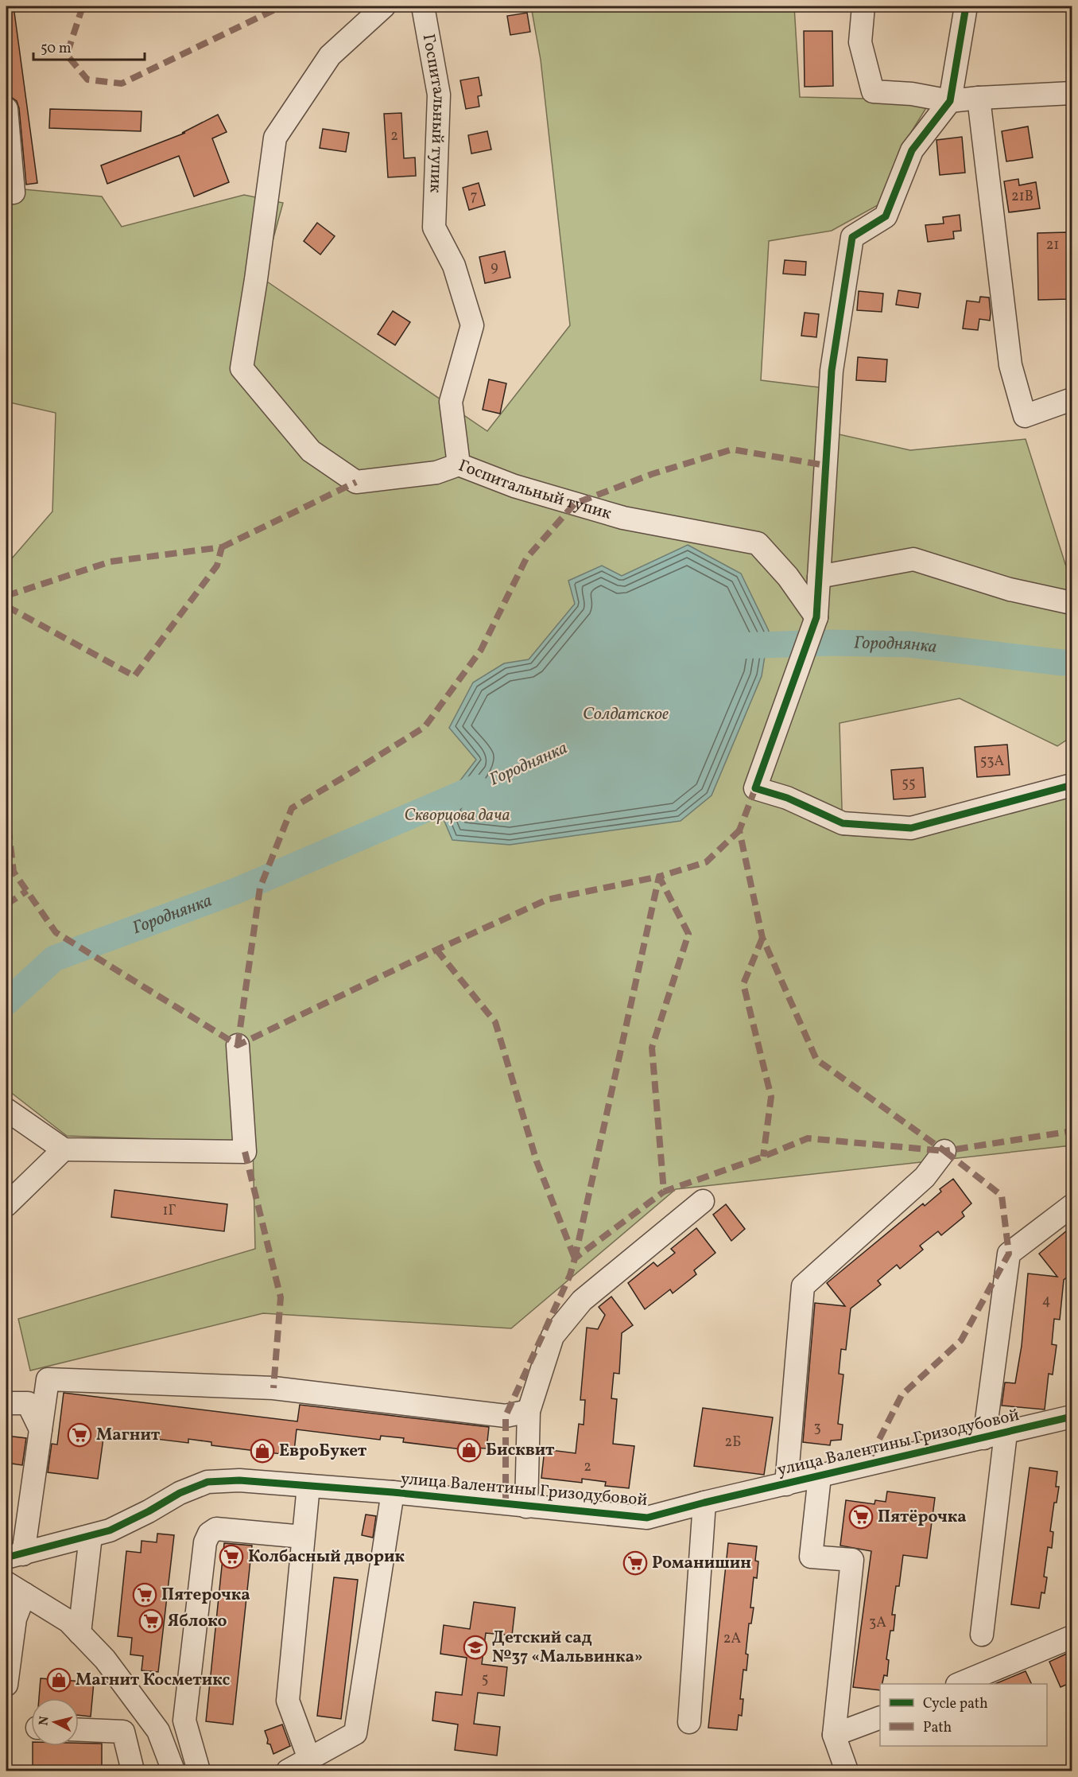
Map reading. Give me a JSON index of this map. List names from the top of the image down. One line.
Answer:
{"streets":{"street":["Госпитальный тупик","улица Валентины Гризодубовой"]},"water":["Городнянка","Солдатское"],"parks":["Скворцова дача"],"places":{"supermarket":["Магнит","Пятёрочка","Колбасный дворик","Романишин","Пятерочка","Яблоко"],"shop":["Бисквит","ЕвроБукет","Магнит Косметикс"],"school or university":["Детский сад №37 «Мальвинка»"]},"house_numbers":["2","7","21В","21","9","53А","55","1Г","4","3","2Б","2","3А","2А","5"],"legend":["Cycle path","Path"],"scale_bar":"50 m","north":"left"}
